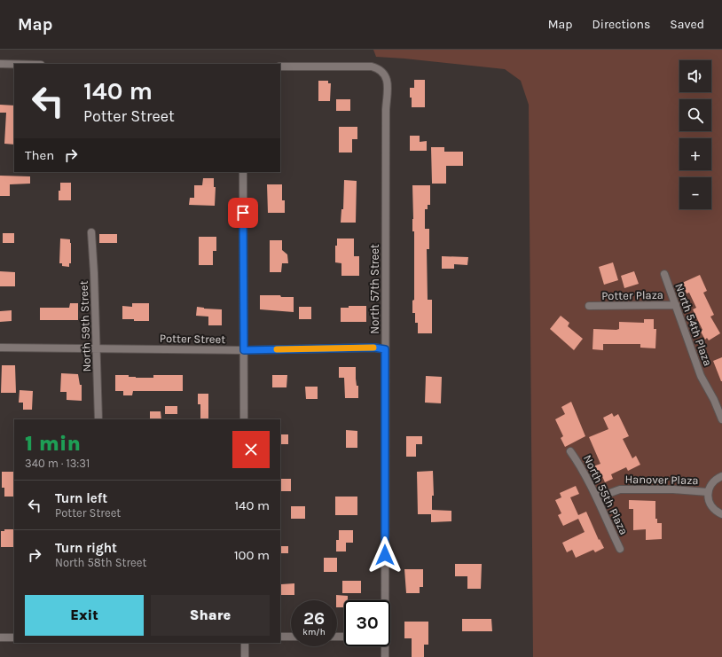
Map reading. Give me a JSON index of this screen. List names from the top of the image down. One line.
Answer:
{"streets":{"street":["North 57th Street","Potter Plaza","North 54th Plaza","North 59th Street","Potter Street","Hanover Plaza","North 55th Plaza"]},"crossings":[["North 57th Street","Potter Street"],["Potter Plaza","North 54th Plaza"],["North 59th Street","Potter Street"],["Hanover Plaza","North 55th Plaza"]],"page":{"header":"Map","nav":["Map","Directions","Saved"],"map_buttons":["+","−"],"turn":["140 m","Potter Street"],"then":"Then","heading":["1 min","340 m · 13:31"],"list":[{"name":"Turn left","note":"Potter Street","value":"140 m"},{"name":"Turn right","note":"North 58th Street","value":"100 m"}],"buttons":["Exit","Share"],"speed":"26 km/h","limit":"30"}}
